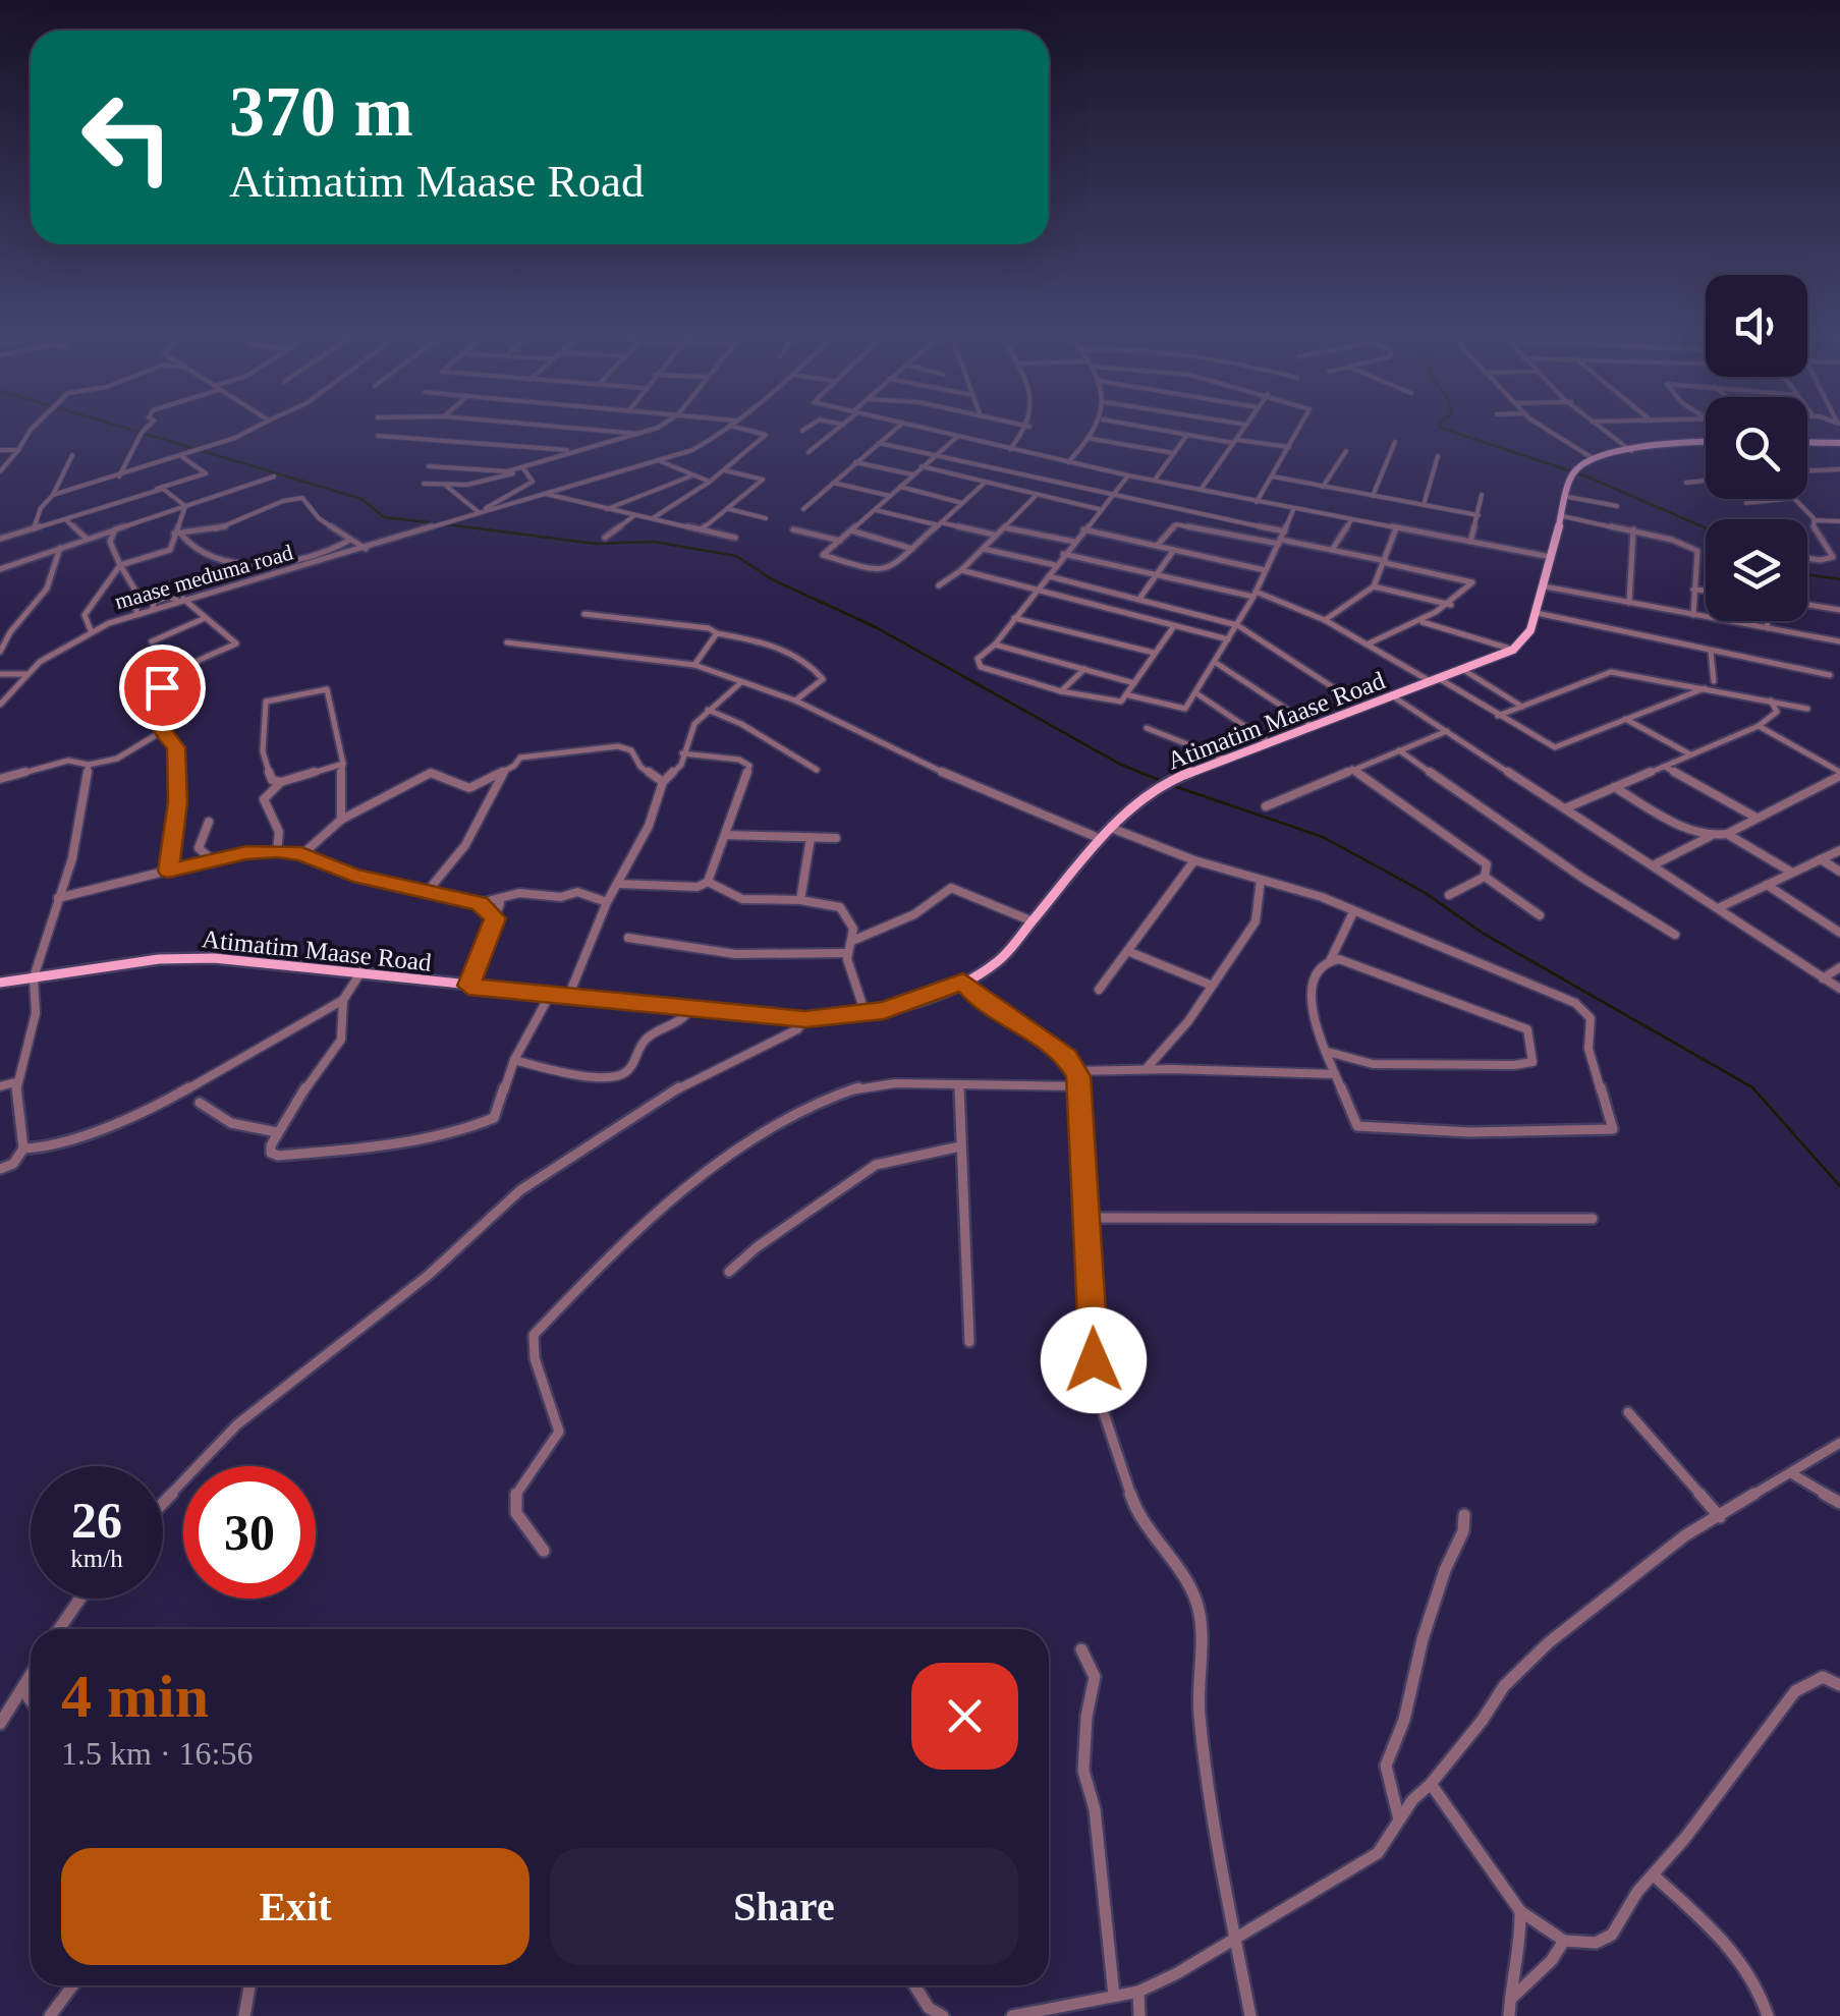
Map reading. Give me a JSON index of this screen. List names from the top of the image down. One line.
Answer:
{"streets":{"main road":["Atimatim Maase Road"],"street":["maase meduma road"]},"page":{"turn":["370 m","Atimatim Maase Road"],"speed":"26 km/h","limit":"30","heading":["4 min","1.5 km · 16:56"],"buttons":["Exit","Share"]}}
